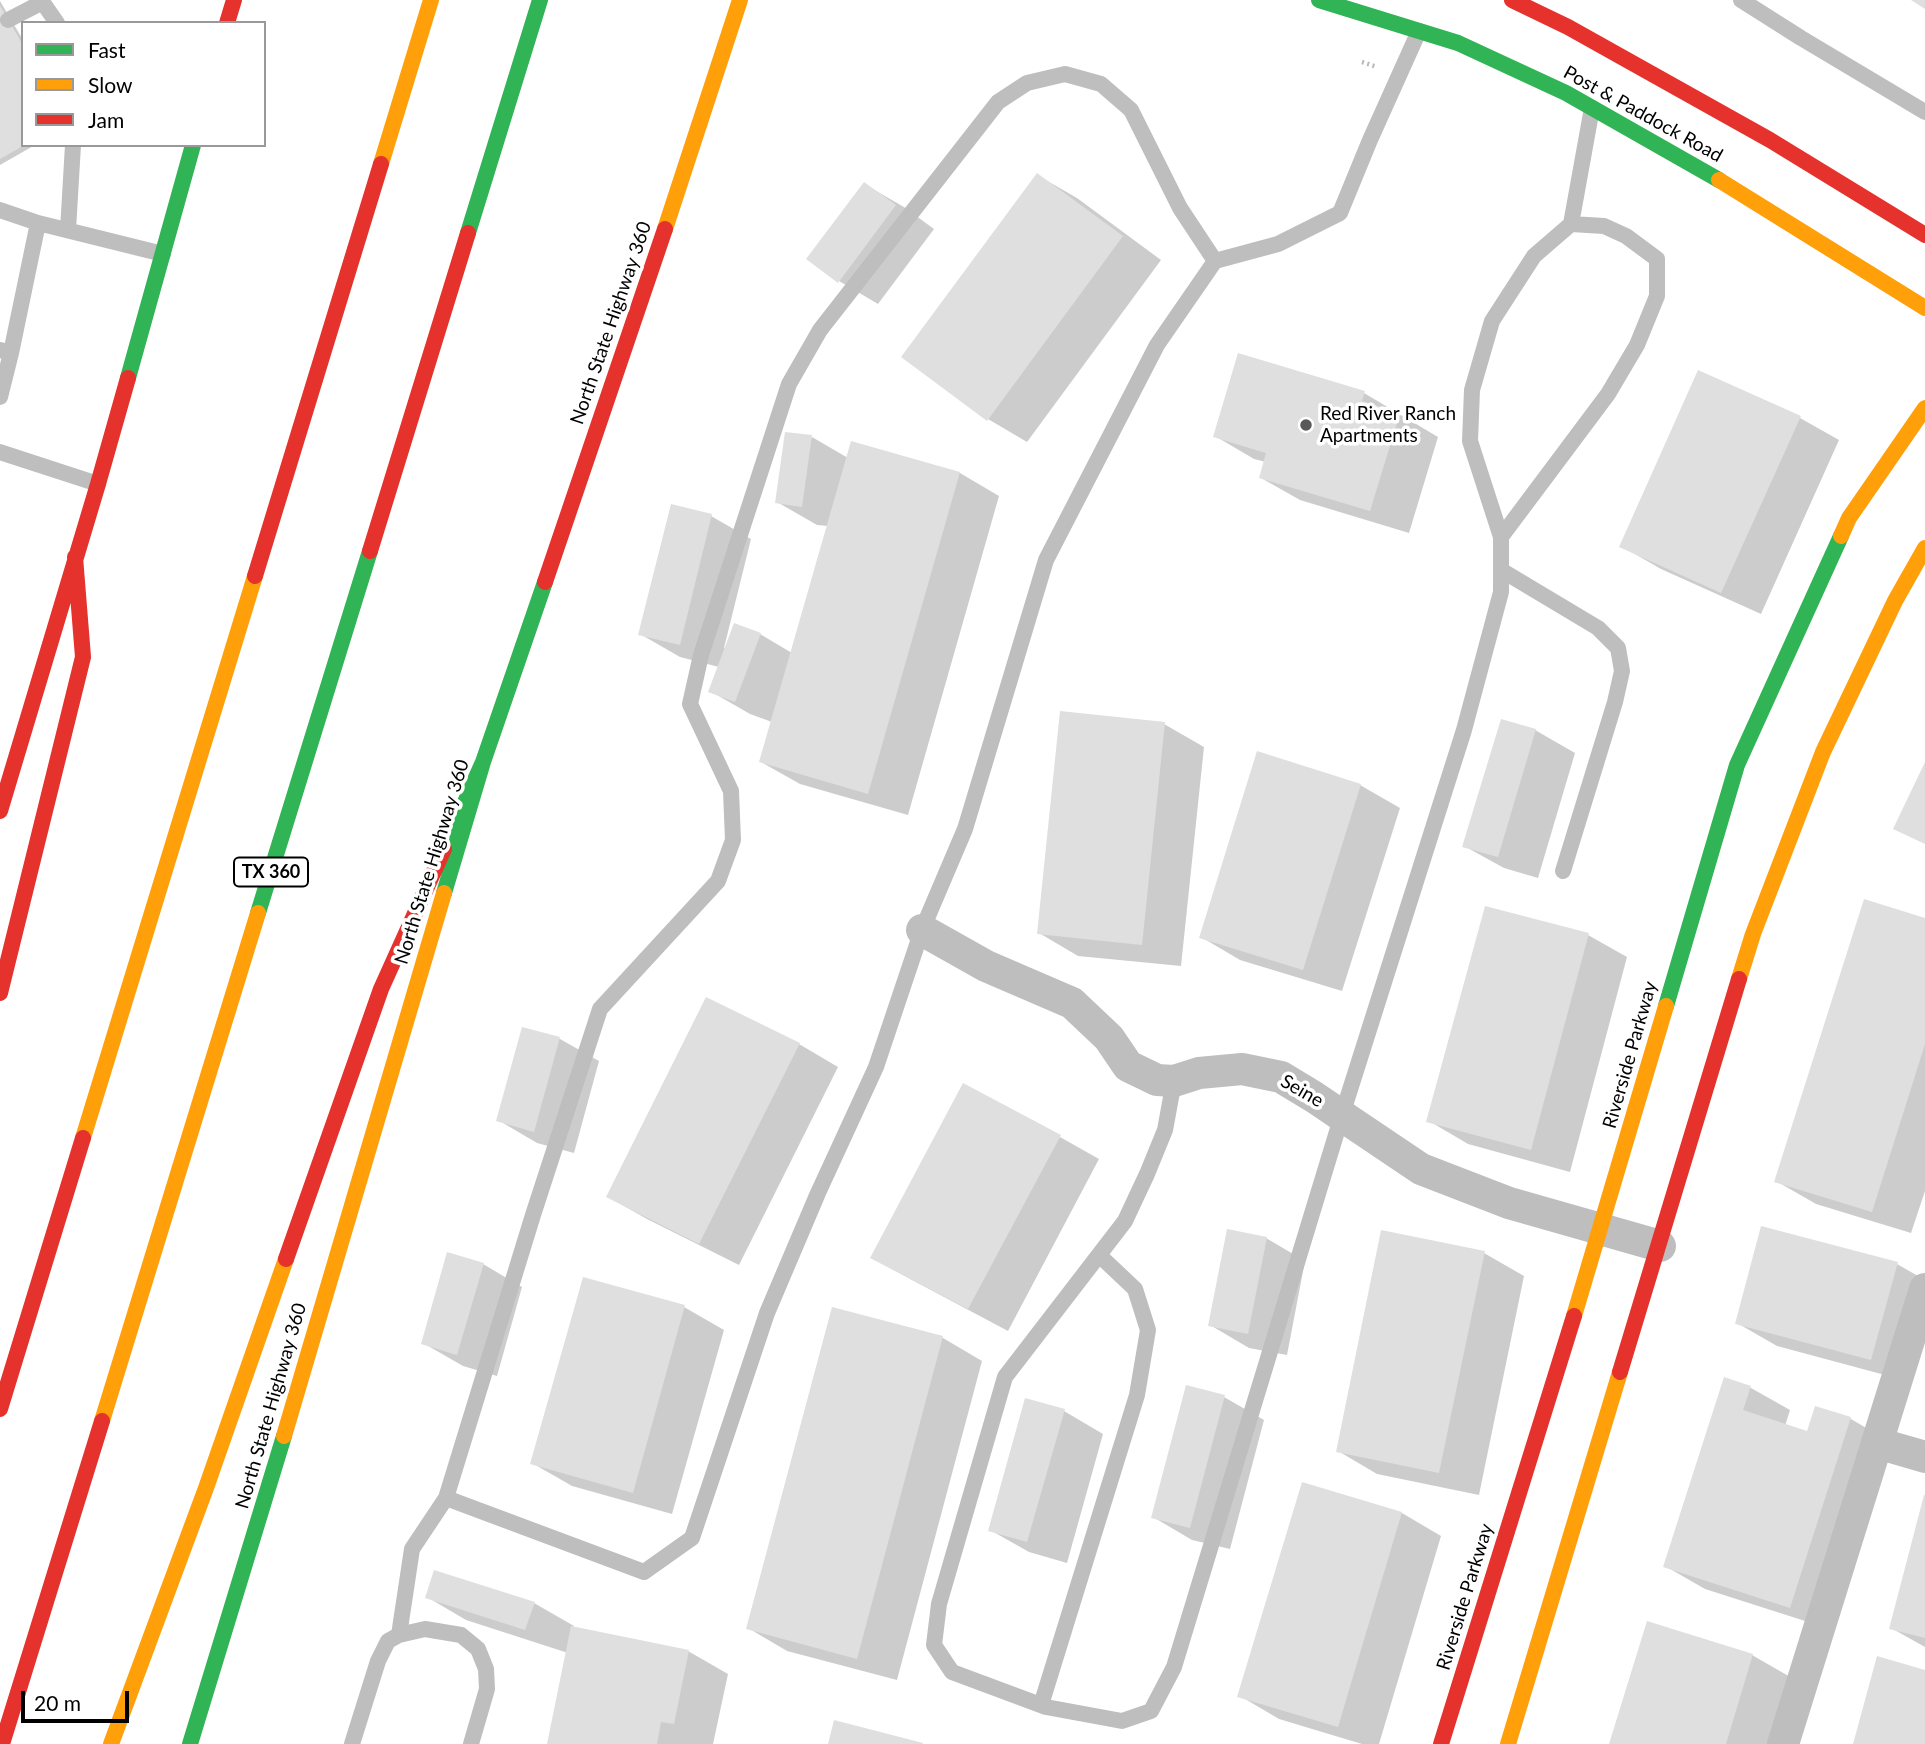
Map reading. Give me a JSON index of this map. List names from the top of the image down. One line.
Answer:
{"streets":{"main road":["Post & Paddock Road","North State Highway 360","TX 360","Riverside Parkway"],"street":["Seine"]},"crossings":[["Riverside Parkway","Seine"]],"places":["Red River Ranch Apartments"],"legend":["Fast","Slow","Jam"],"scale_bar":"20 m"}
